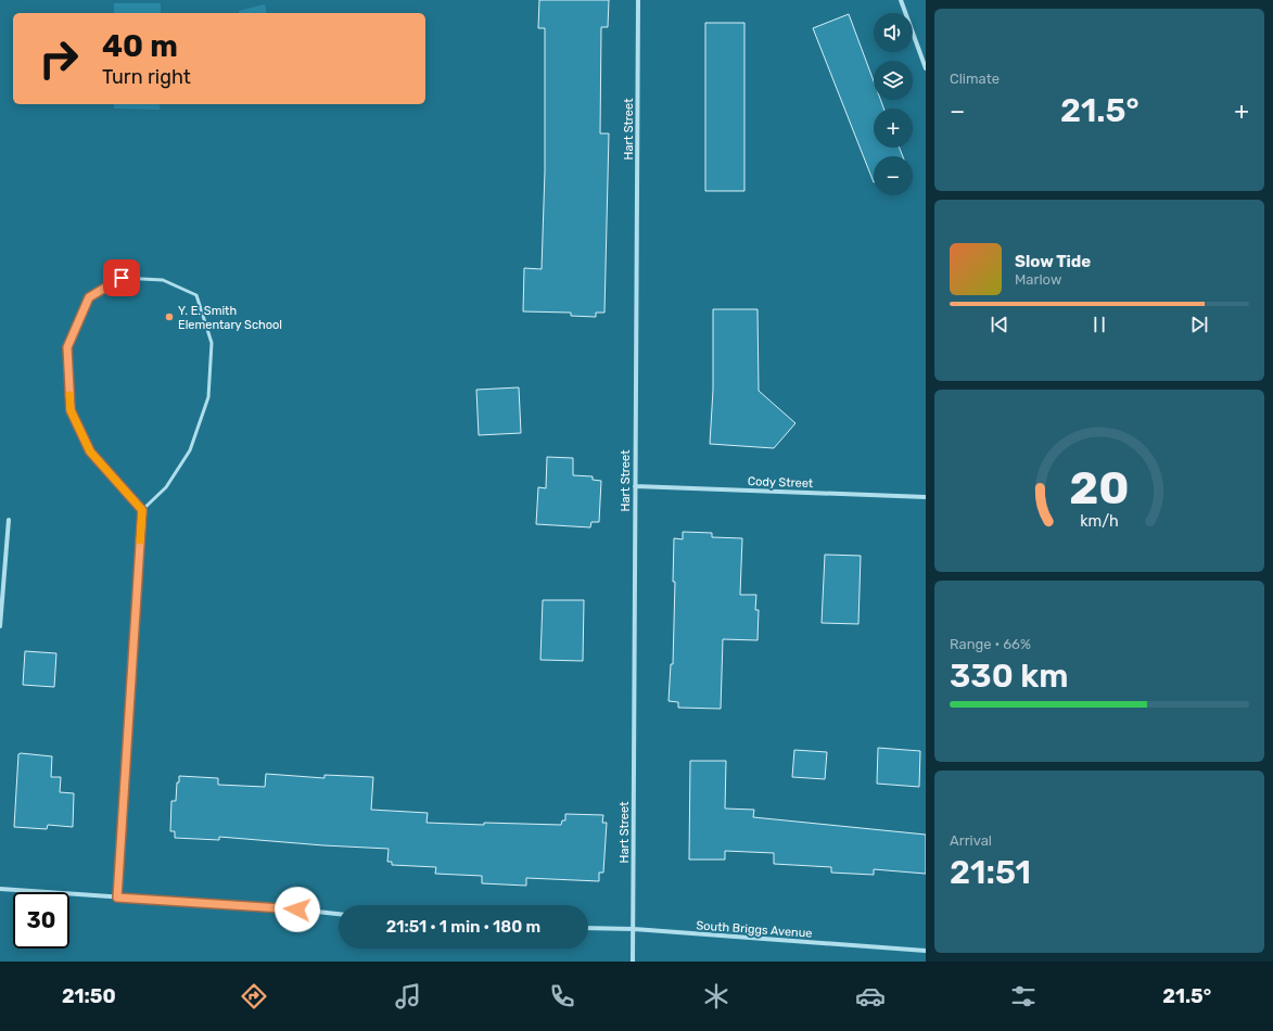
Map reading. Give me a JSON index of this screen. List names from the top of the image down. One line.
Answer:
{"streets":{"street":["Hart Street","Cody Street","South Briggs Avenue"]},"crossings":[["Hart Street","Cody Street"],["Hart Street","South Briggs Avenue"]],"places":["Y. E. Smith Elementary School"],"page":{"tile":["Climate",["Range · 66%","330 km"],["Arrival","21:51"]],"map_buttons":["+","−"],"turn":["40 m","Turn right"],"heat":["−","21.5°","+"],"song":["Slow Tide","Marlow"],"limit":"30","trip":"21:51 · 1 min · 180 m","tabs":["21:50","21.5°"],"gauge":["20","km/h"]}}
